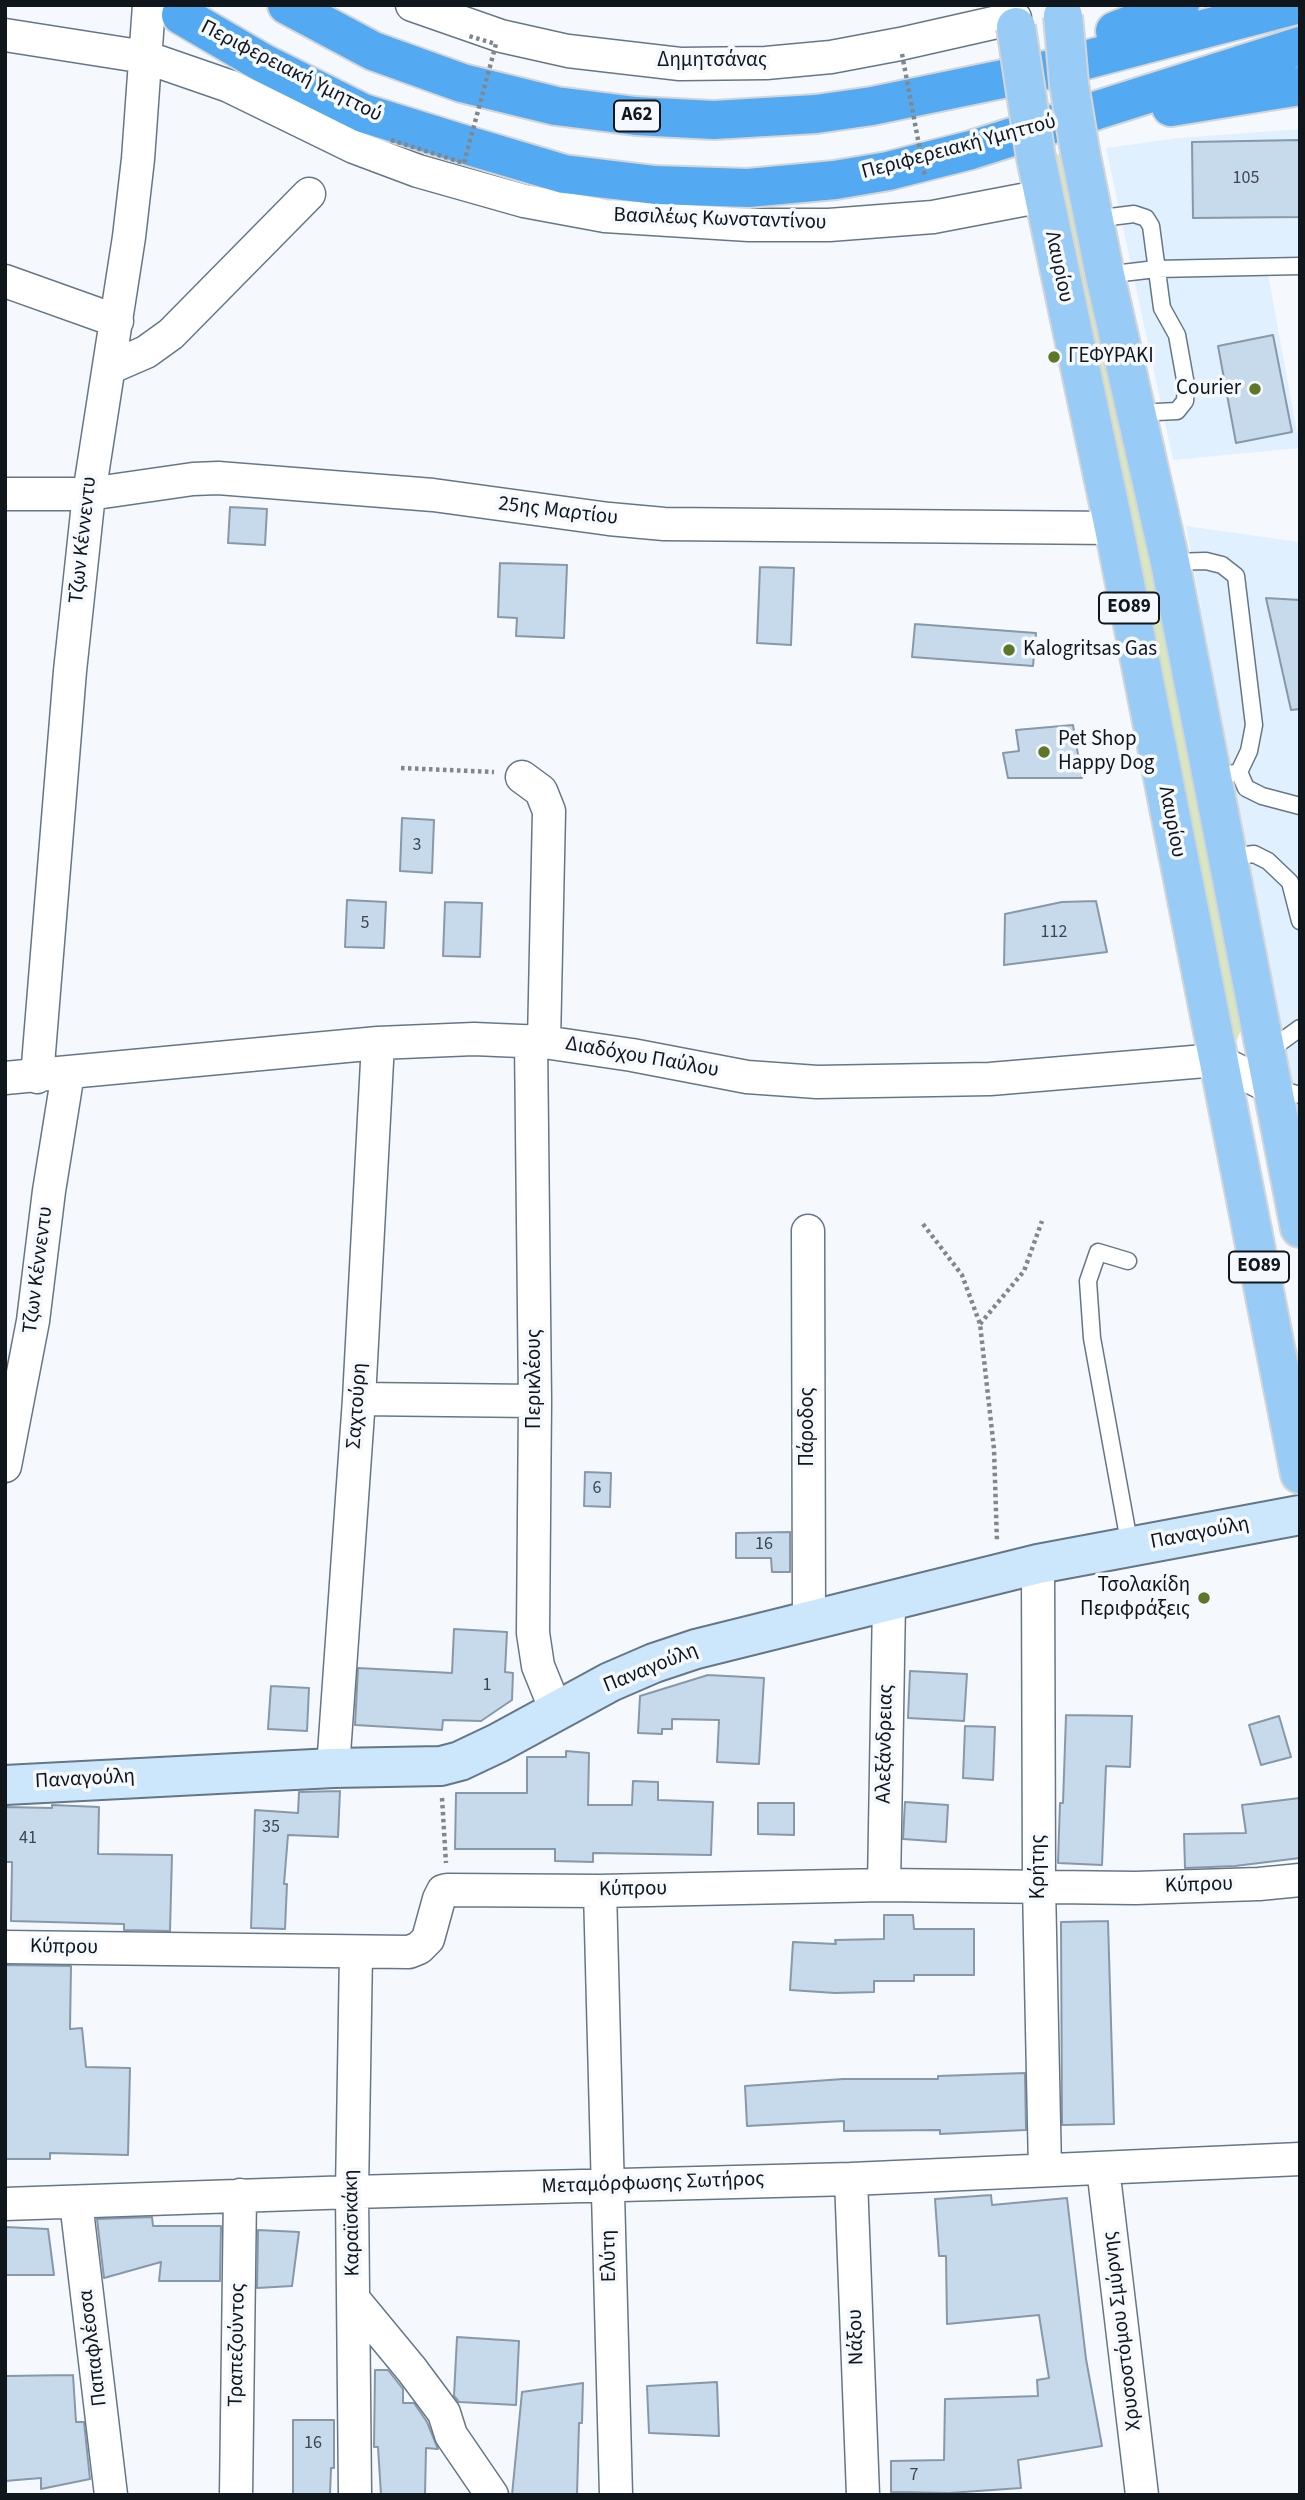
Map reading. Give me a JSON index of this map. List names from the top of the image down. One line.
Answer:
{"streets":{"highway":["Περιφερειακή Υμηττού","Α62"],"main road":["Λαυρίου","ΕΟ89"],"street":["Δημητσάνας","Βασιλέως Κωνσταντίνου","25ης Μαρτίου","Τζων Κέννεντυ","Διαδόχου Παύλου","Περικλέους","Σαχτούρη","Πάροδος","Παναγούλη","Αλεξάνδρειας","Κρήτης","Κύπρου","Μεταμόρφωσης Σωτήρος","Καραϊσκάκη","Ελύτη","Χρυσοστόμου Σμύρνης","Νάξου","Τραπεζούντος","Παπαφλέσσα"]},"crossings":[["Δημητσάνας","Λαυρίου"],["Περιφερειακή Υμηττού","Τζων Κέννεντυ"],["Βασιλέως Κωνσταντίνου","Λαυρίου"],["Βασιλέως Κωνσταντίνου","Τζων Κέννεντυ"],["Λαυρίου","25ης Μαρτίου"],["Λαυρίου","Διαδόχου Παύλου"],["25ης Μαρτίου","Τζων Κέννεντυ"],["Τζων Κέννεντυ","Διαδόχου Παύλου"],["Διαδόχου Παύλου","Περικλέους"],["Διαδόχου Παύλου","Σαχτούρη"],["Περικλέους","Παναγούλη"],["Σαχτούρη","Παναγούλη"],["Πάροδος","Παναγούλη"],["Παναγούλη","Αλεξάνδρειας"],["Παναγούλη","Κρήτης"],["Αλεξάνδρειας","Κύπρου"],["Κρήτης","Κύπρου"],["Κρήτης","Μεταμόρφωσης Σωτήρος"],["Κύπρου","Καραϊσκάκη"],["Κύπρου","Ελύτη"],["Μεταμόρφωσης Σωτήρος","Καραϊσκάκη"],["Μεταμόρφωσης Σωτήρος","Ελύτη"],["Μεταμόρφωσης Σωτήρος","Χρυσοστόμου Σμύρνης"],["Μεταμόρφωσης Σωτήρος","Νάξου"],["Μεταμόρφωσης Σωτήρος","Τραπεζούντος"],["Μεταμόρφωσης Σωτήρος","Παπαφλέσσα"]],"places":["ΓΕΦΥΡΑΚΙ","Courier","Kalogritsas Gas","Pet Shop Happy Dog","Τσολακίδη Περιφράξεις"],"house_numbers":["105","3","5","112","6","16","1","35","41","16","7"]}
